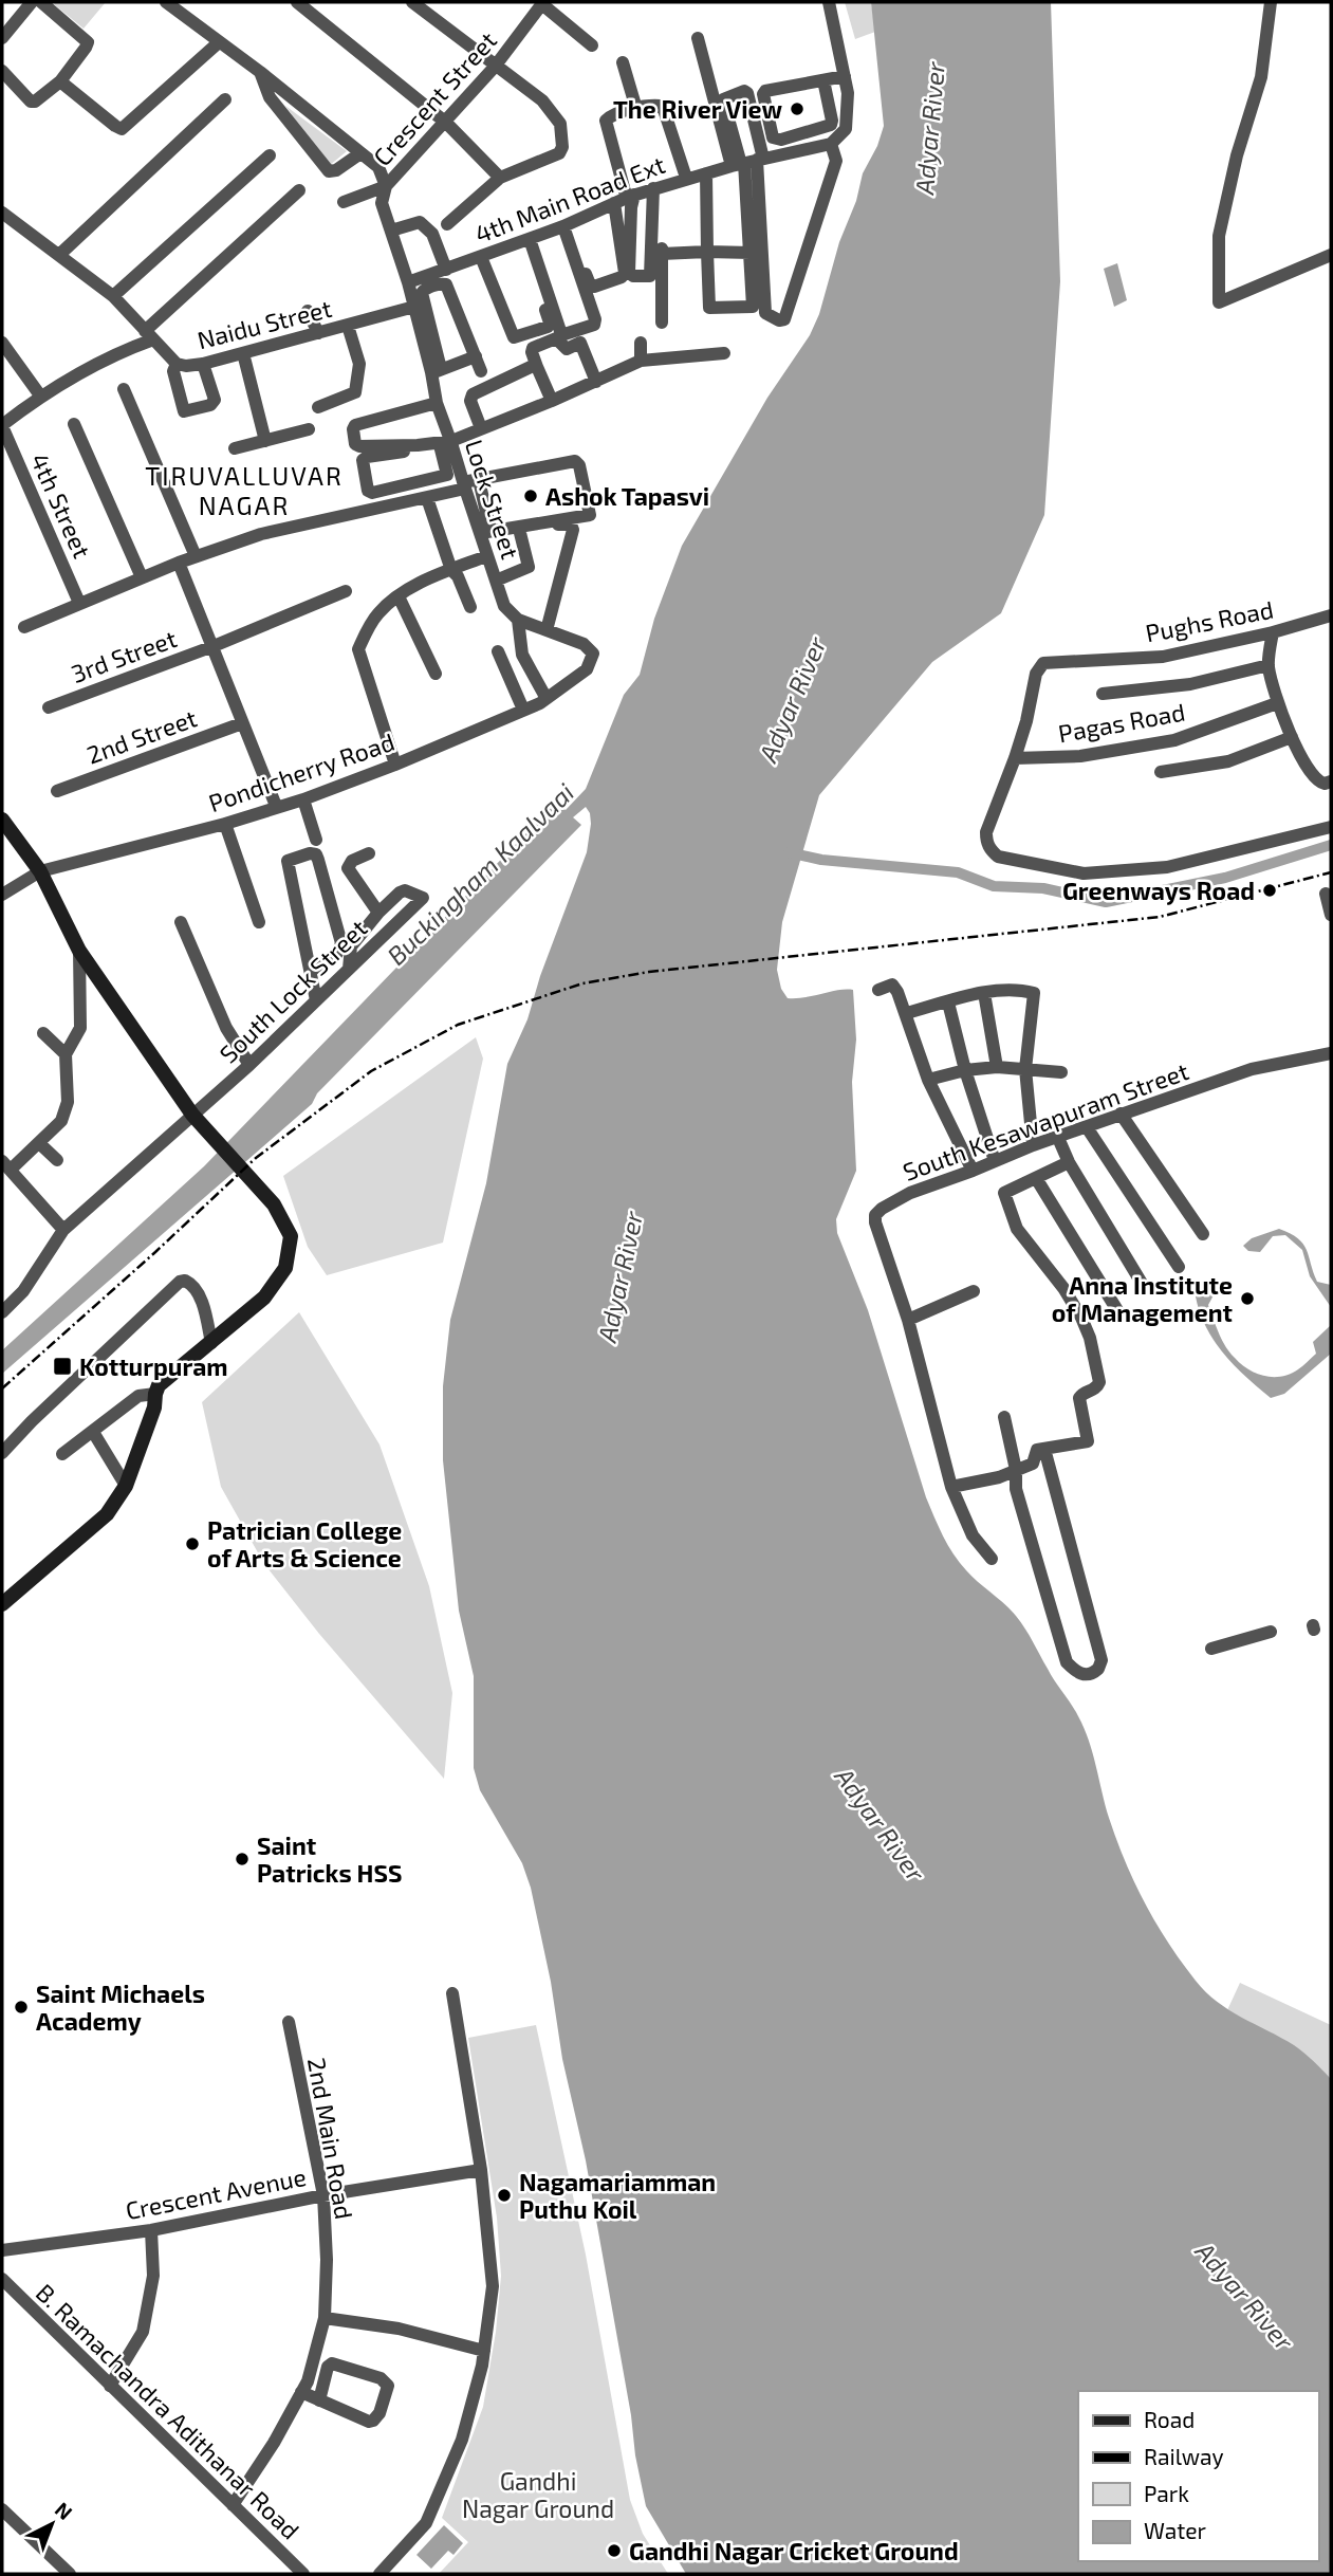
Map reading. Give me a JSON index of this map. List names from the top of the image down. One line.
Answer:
{"streets":{"street":["Crescent Street","4th Main Road Ext","Naidu Street","Lock Street","4th Street","Pughs Road","3rd Street","Pagas Road","2nd Street","Pondicherry Road","South Lock Street","South Kesawapuram Street","2nd Main Road","Crescent Avenue","B. Ramachandra Adithanar Road"]},"crossings":[["Crescent Street","Lock Street"],["4th Main Road Ext","Lock Street"],["Naidu Street","Lock Street"],["Pughs Road","Pagas Road"],["2nd Main Road","Crescent Avenue"],["2nd Main Road","B. Ramachandra Adithanar Road"]],"districts":["TIRUVALLUVAR NAGAR"],"water":["Adyar River","Buckingham Kaalvaai"],"parks":["Gandhi Nagar Ground"],"places":{"other":["The River View","Ashok Tapasvi","Greenways Road","Anna Institute of Management","Patrician College of Arts & Science","Saint Patricks HSS","Saint Michaels Academy","Nagamariamman Puthu Koil","Gandhi Nagar Cricket Ground"],"transit":["Kotturpuram"]},"legend":["Road","Railway","Park","Water"],"north":"top right"}
